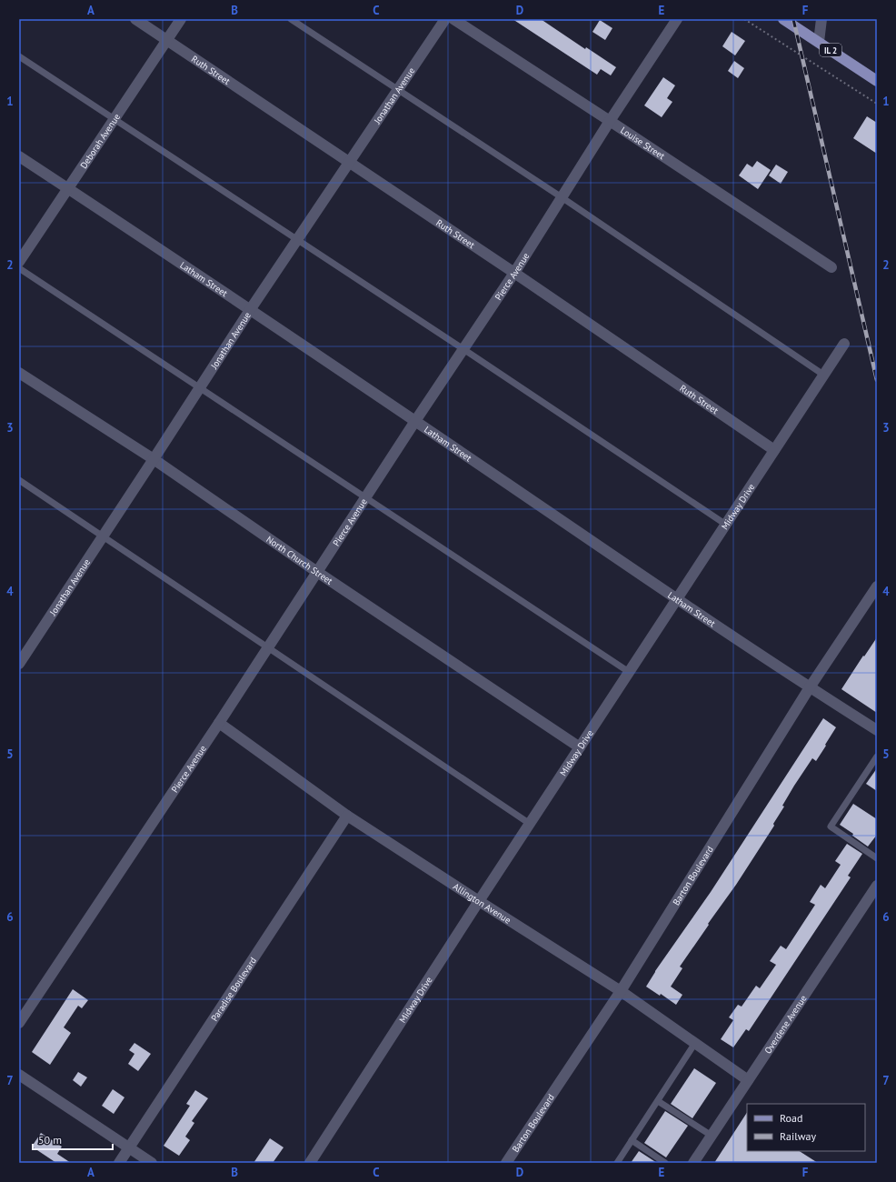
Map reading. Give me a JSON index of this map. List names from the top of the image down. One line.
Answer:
{"streets":{"main road":["IL 2"],"street":["Ruth Street","Jonathan Avenue","Deborah Avenue","Louise Street","Pierce Avenue","Latham Street","Midway Drive","North Church Street","Barton Boulevard","Allington Avenue","Paradise Boulevard","Overdene Avenue"]},"crossings":[["Ruth Street","Jonathan Avenue"],["Ruth Street","Deborah Avenue"],["Ruth Street","Pierce Avenue"],["Ruth Street","Midway Drive"],["Jonathan Avenue","Latham Street"],["Jonathan Avenue","North Church Street"],["Deborah Avenue","Latham Street"],["Louise Street","Pierce Avenue"],["Pierce Avenue","Latham Street"],["Pierce Avenue","North Church Street"],["Pierce Avenue","Allington Avenue"],["Latham Street","Midway Drive"],["Latham Street","Barton Boulevard"],["Midway Drive","North Church Street"],["Midway Drive","Allington Avenue"],["Barton Boulevard","Allington Avenue"],["Allington Avenue","Paradise Boulevard"],["Allington Avenue","Overdene Avenue"]],"legend":["Road","Railway"],"scale_bar":"50 m","grid":{"columns":["A","B","C","D","E","F"],"rows":["1","2","3","4","5","6","7"]}}
